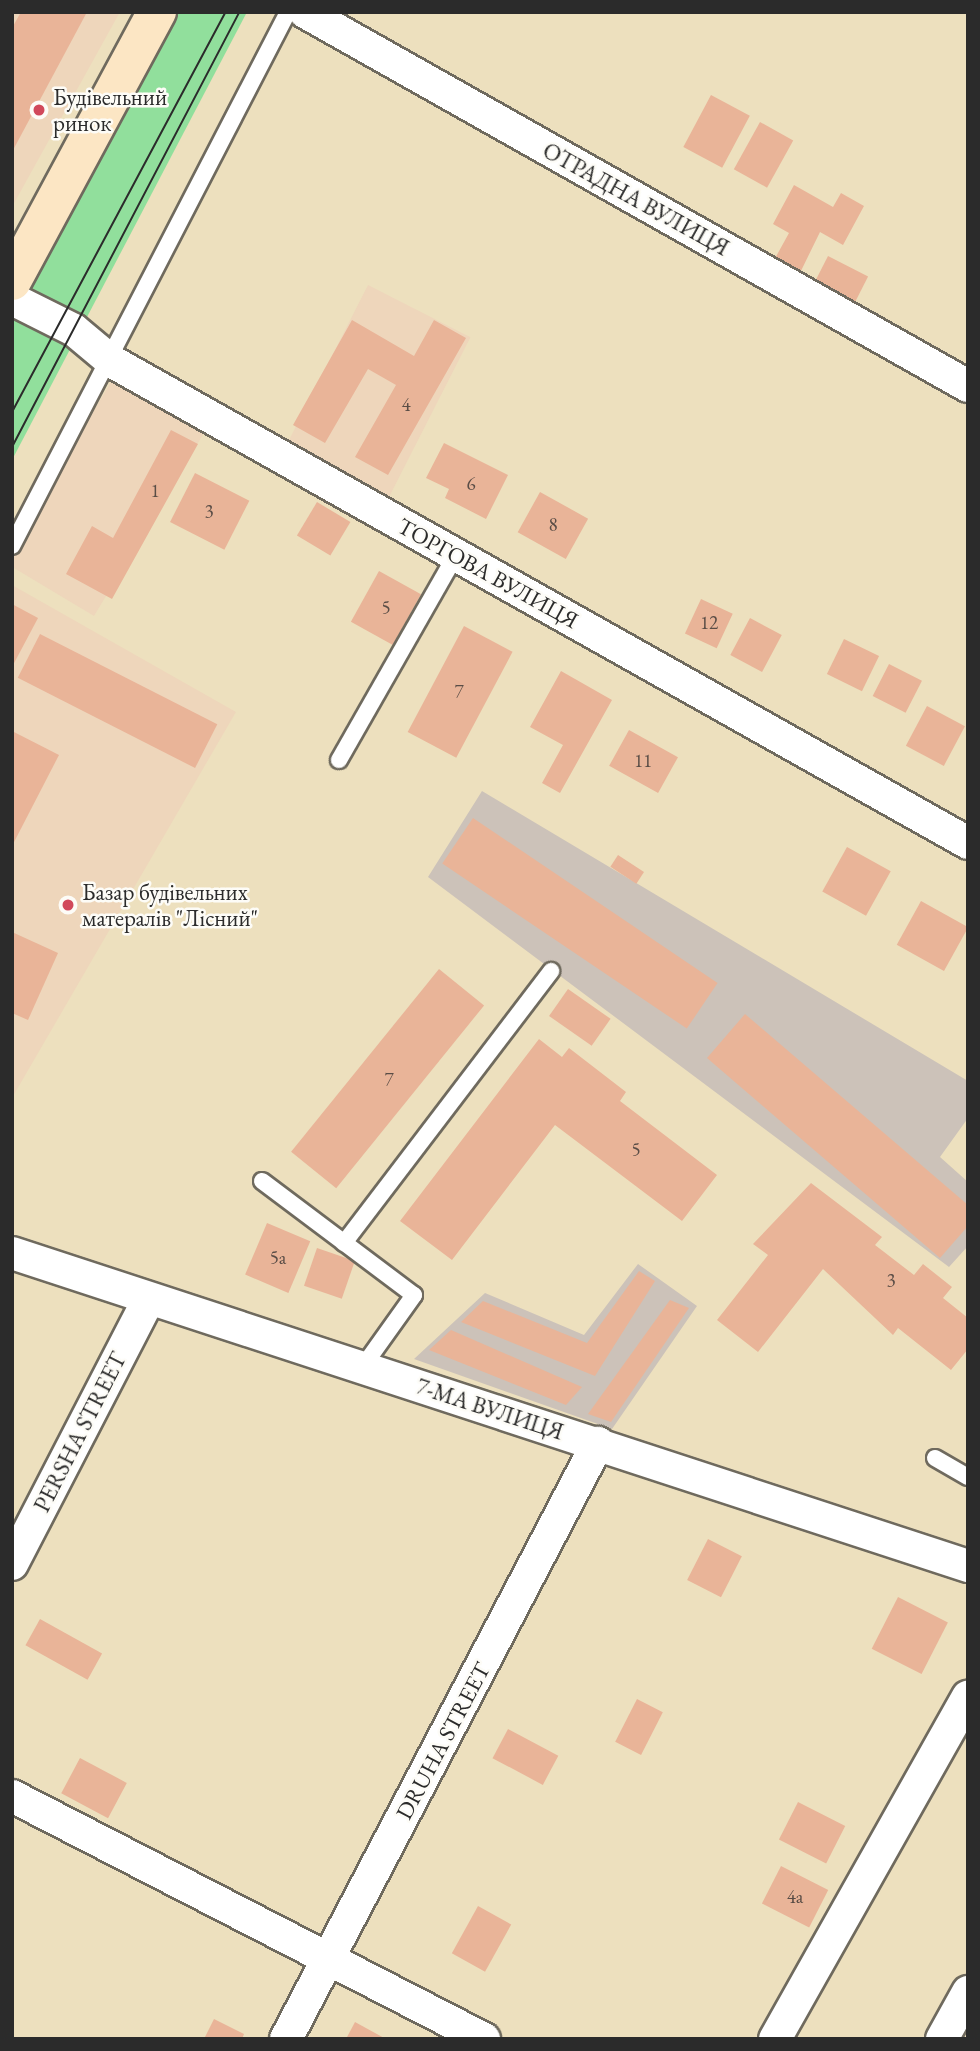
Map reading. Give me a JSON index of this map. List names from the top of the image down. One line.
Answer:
{"streets":{"street":["ОТРАДНА ВУЛИЦЯ","ТОРГОВА ВУЛИЦЯ","7-МА ВУЛИЦЯ","PERSHA STREET","DRUHA STREET"]},"crossings":[["7-МА ВУЛИЦЯ","PERSHA STREET"],["7-МА ВУЛИЦЯ","DRUHA STREET"]],"places":["Будівельний ринок","Базар будівельних матералів \"Лісний\""],"house_numbers":["4","6","1","3","8","5","12","7","11","7","5","5а","3","4а"]}
